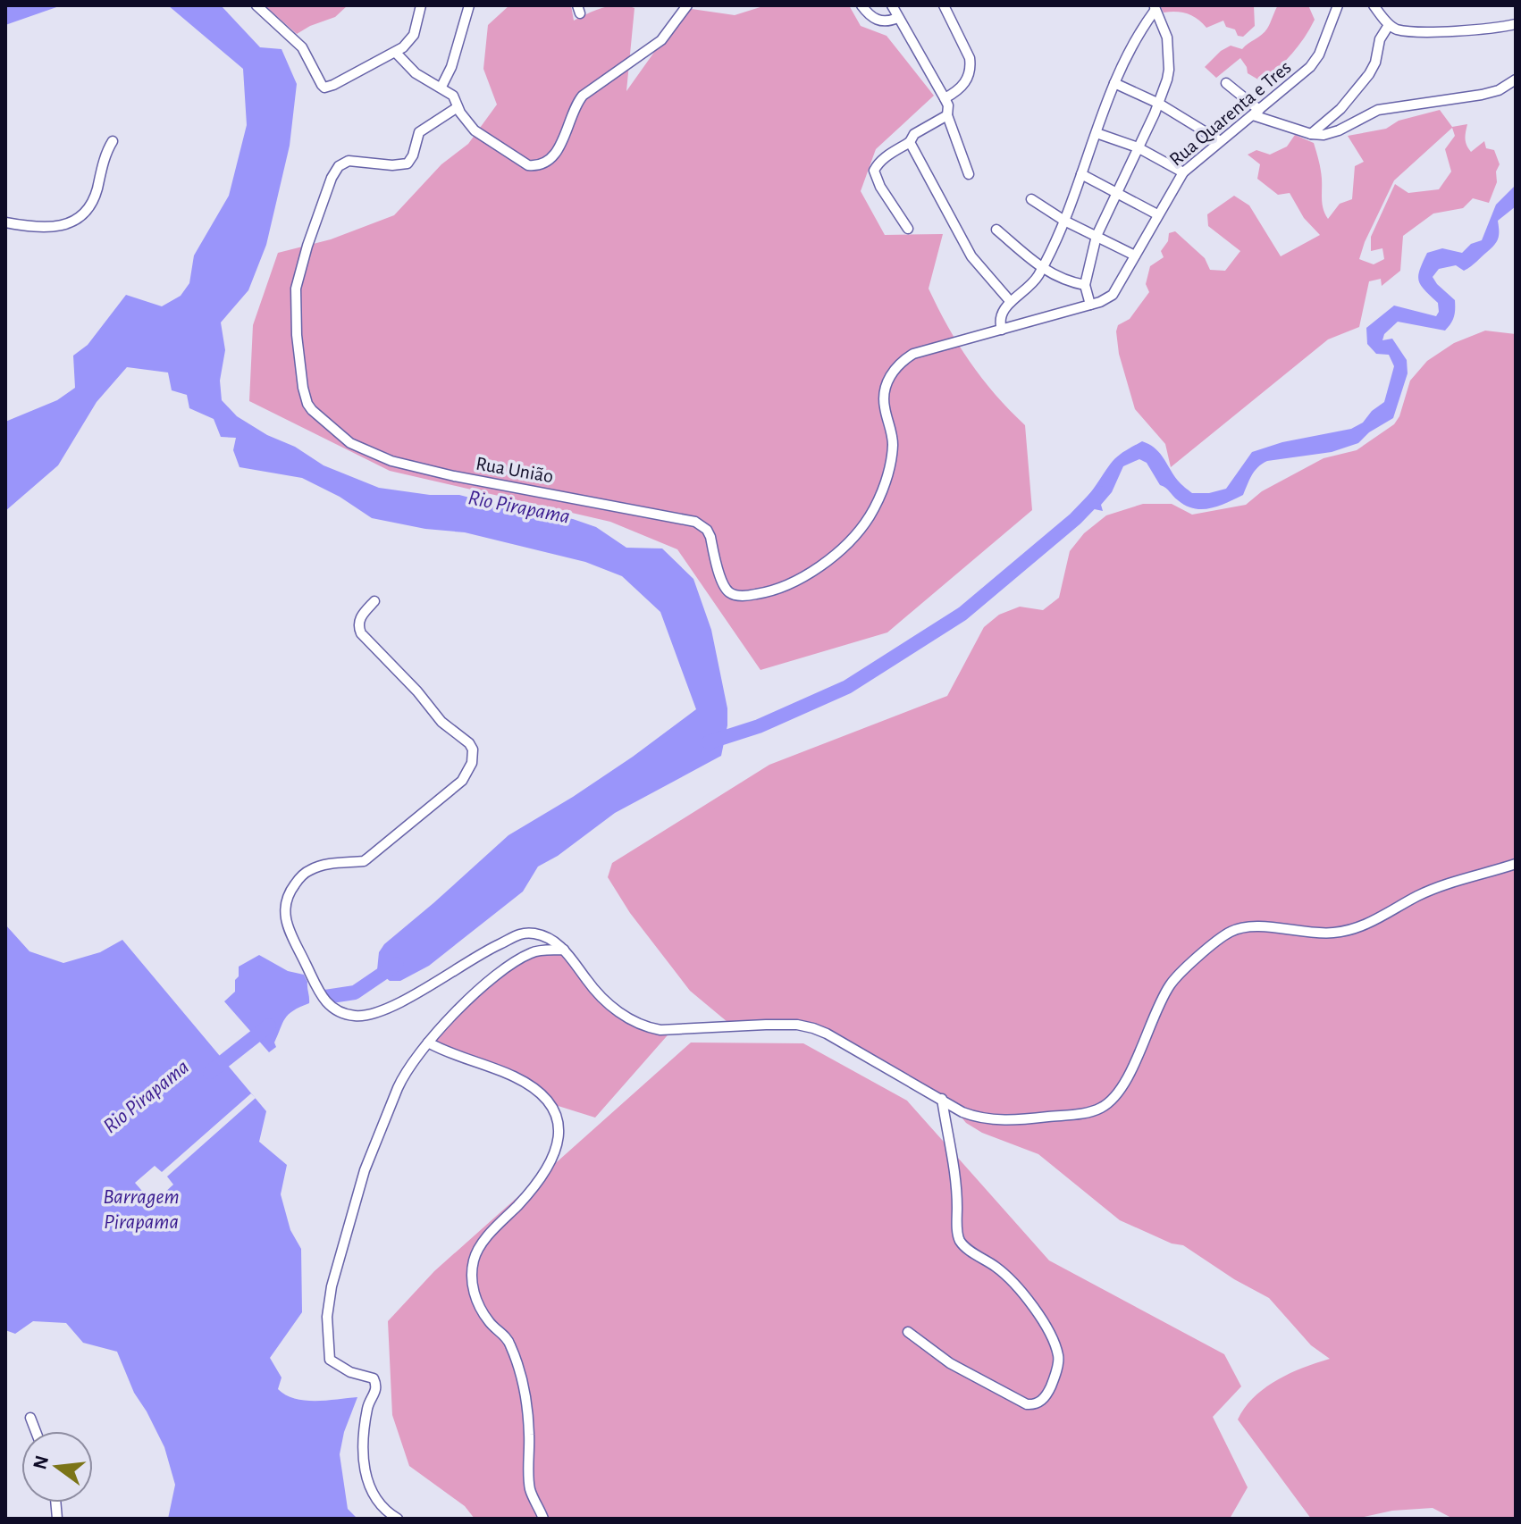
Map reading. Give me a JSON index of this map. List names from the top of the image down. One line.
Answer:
{"streets":{"street":["Rua Quarenta e Tres","Rua União"]},"crossings":[["Rua Quarenta e Tres","Rua União"]],"water":["Rio Pirapama","Barragem Pirapama"],"north":"left"}
